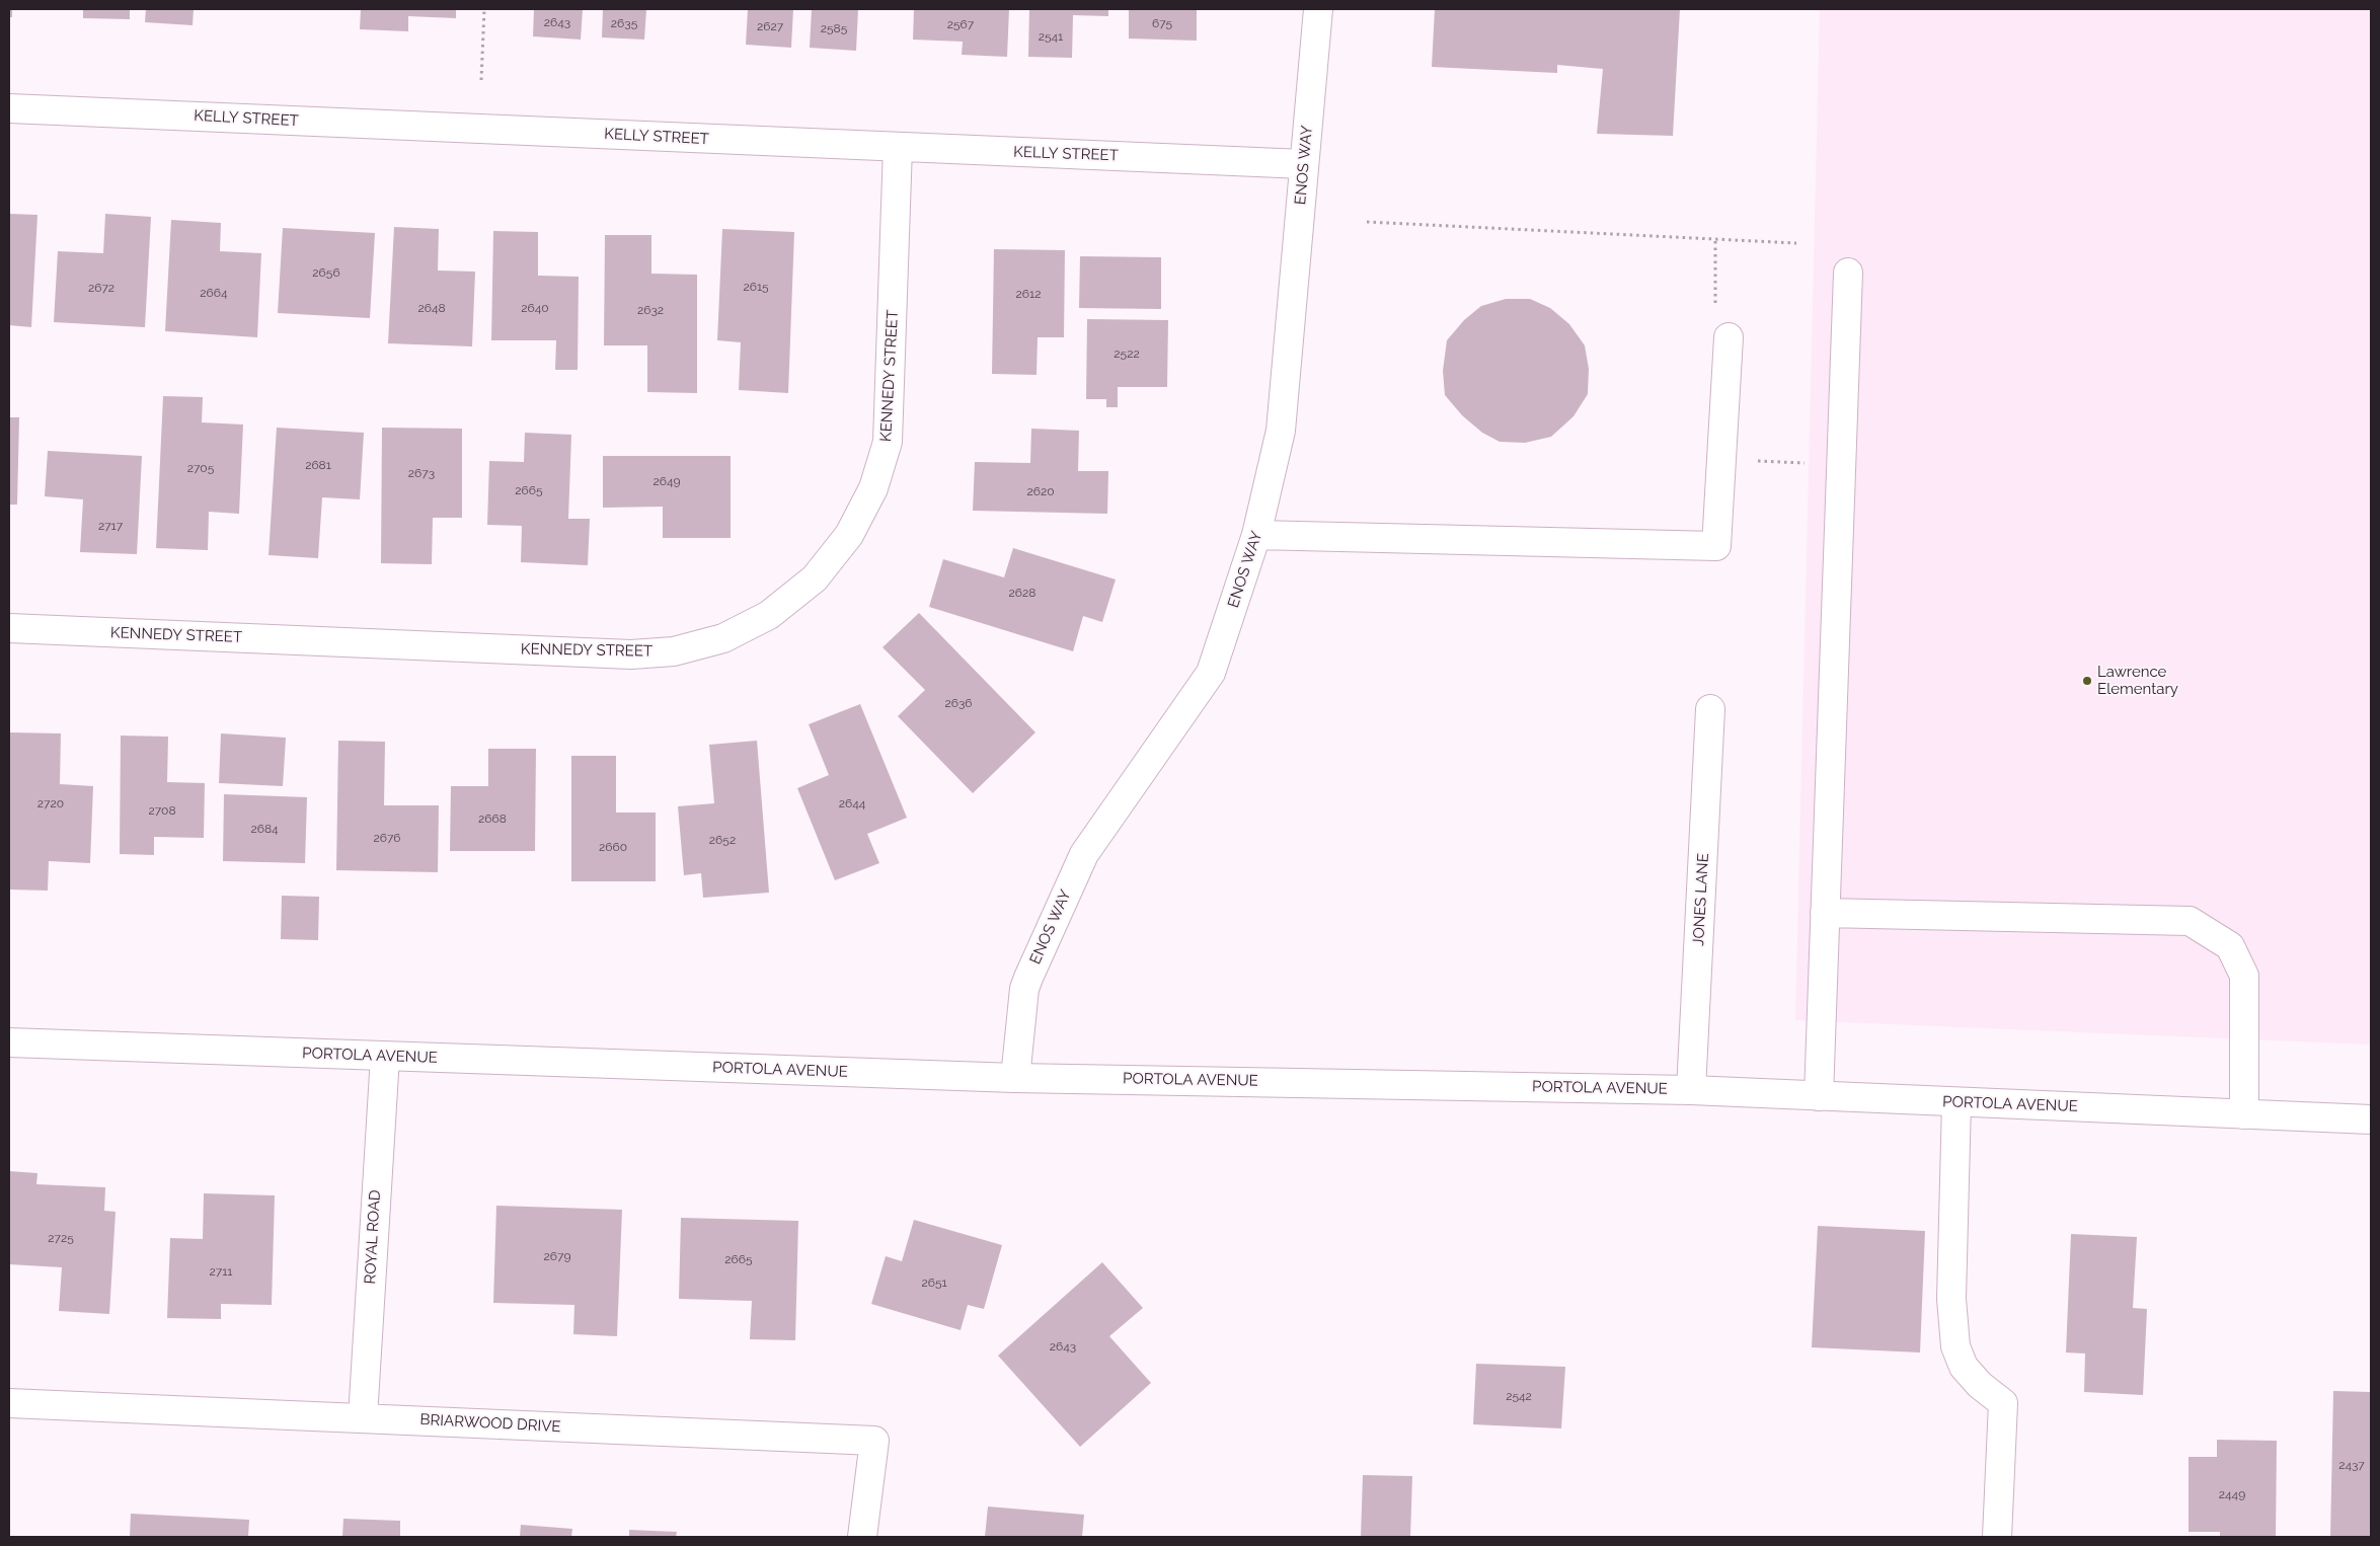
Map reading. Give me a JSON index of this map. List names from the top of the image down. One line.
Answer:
{"streets":{"street":["KELLY STREET","ENOS WAY","KENNEDY STREET","JONES LANE","PORTOLA AVENUE","ROYAL ROAD","BRIARWOOD DRIVE"]},"crossings":[["KELLY STREET","ENOS WAY"],["KELLY STREET","KENNEDY STREET"],["ENOS WAY","PORTOLA AVENUE"],["JONES LANE","PORTOLA AVENUE"],["PORTOLA AVENUE","ROYAL ROAD"],["ROYAL ROAD","BRIARWOOD DRIVE"]],"places":["Lawrence Elementary"],"house_numbers":["2643","2635","675","2567","2627","2585","2541","2656","2615","2672","2664","2612","2648","2640","2632","2522","2681","2705","2673","2649","2665","2620","2717","2628","2636","2720","2644","2708","2668","2684","2676","2652","2660","2725","2679","2665","2711","2651","2643","2542","2437","2449"]}
